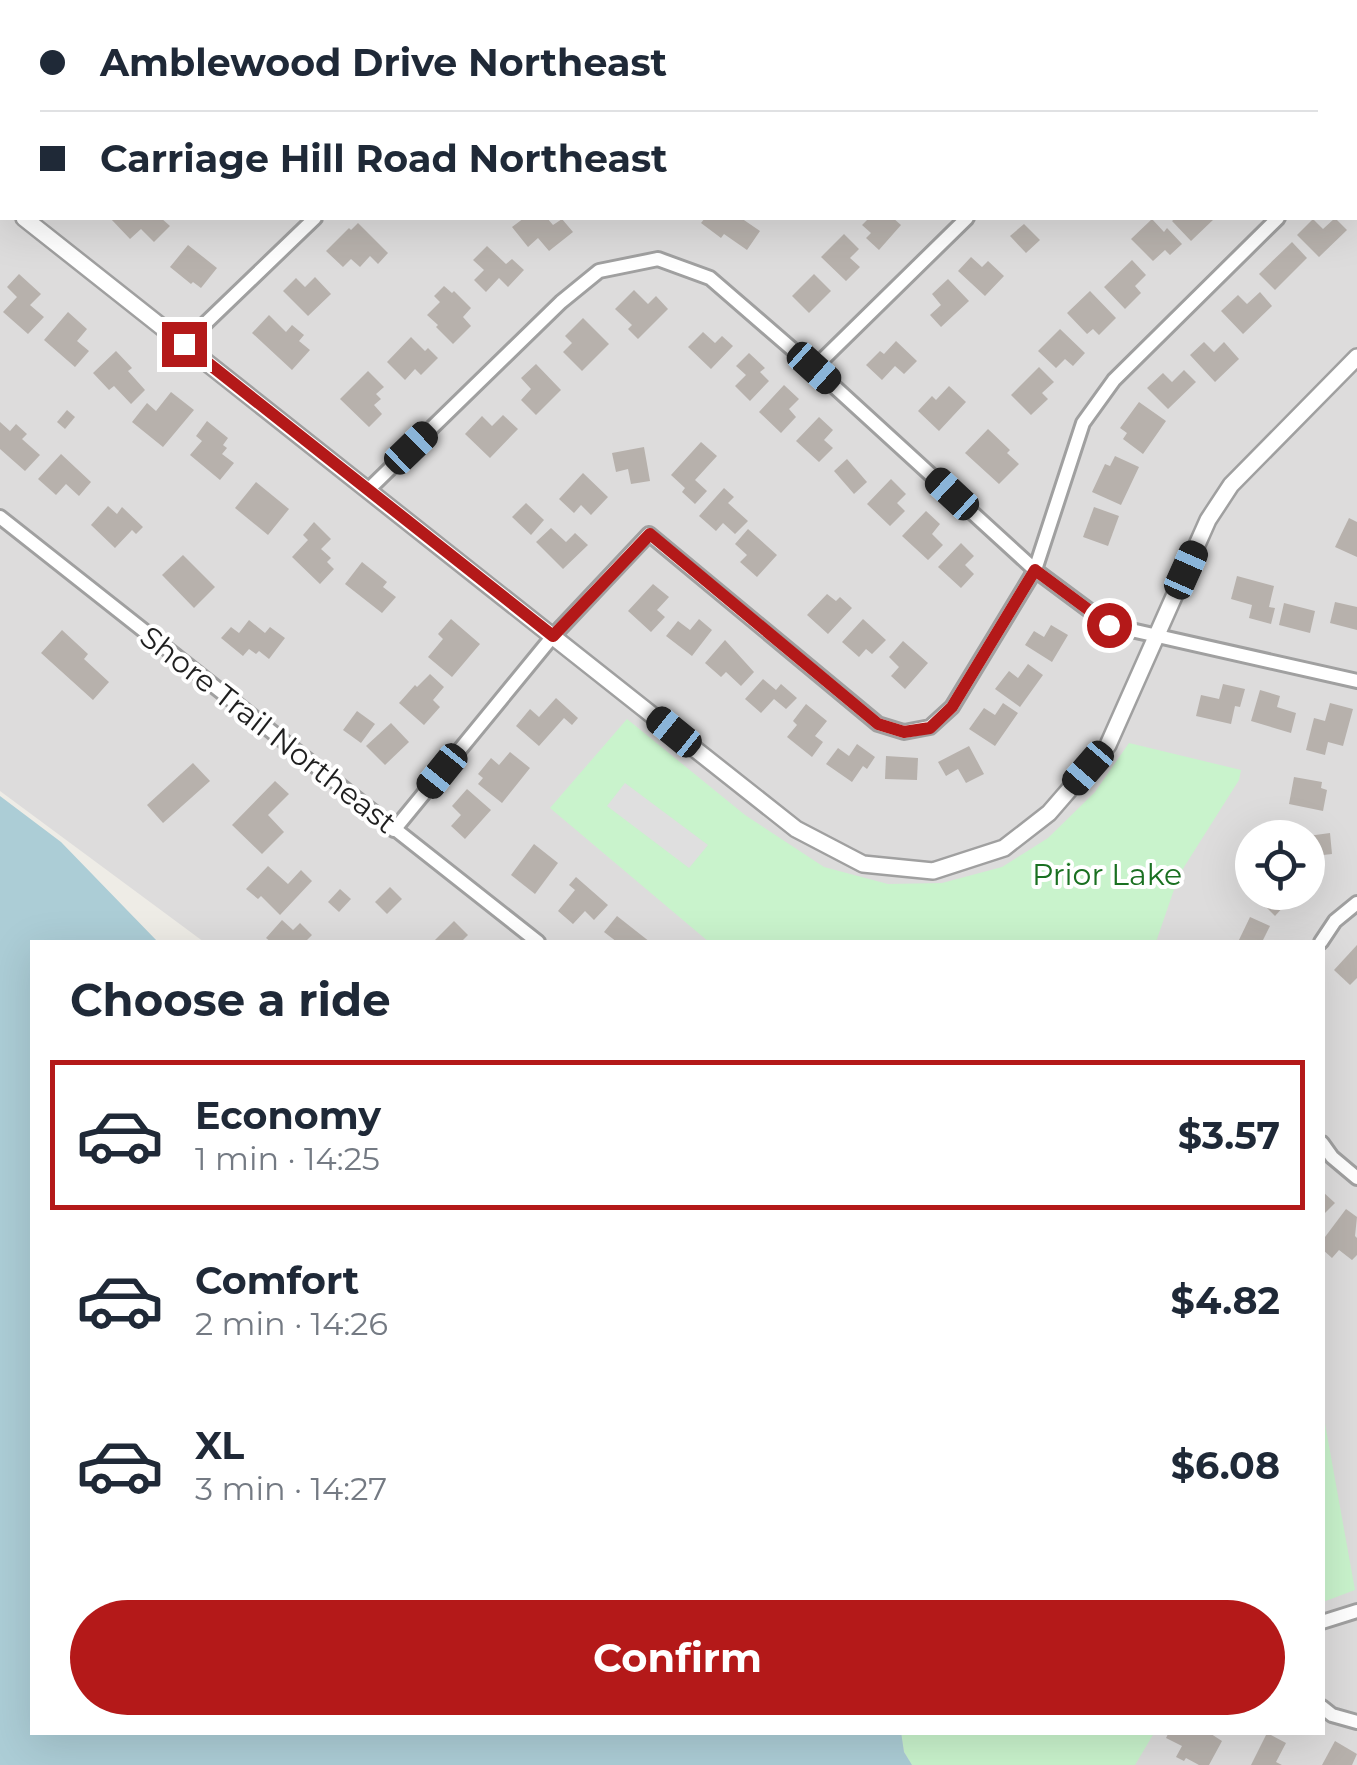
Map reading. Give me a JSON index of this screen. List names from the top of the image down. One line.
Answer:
{"streets":{"street":["Shore Trail Northeast"]},"parks":["Prior Lake"],"page":{"banner":["Amblewood Drive Northeast","Carriage Hill Road Northeast"],"heading":"Choose a ride","list":[{"name":"Economy","note":"1 min · 14:25","value":"$3.57"},{"name":"Comfort","note":"2 min · 14:26","value":"$4.82"},{"name":"XL","note":"3 min · 14:27","value":"$6.08"}],"buttons":"Confirm"}}
